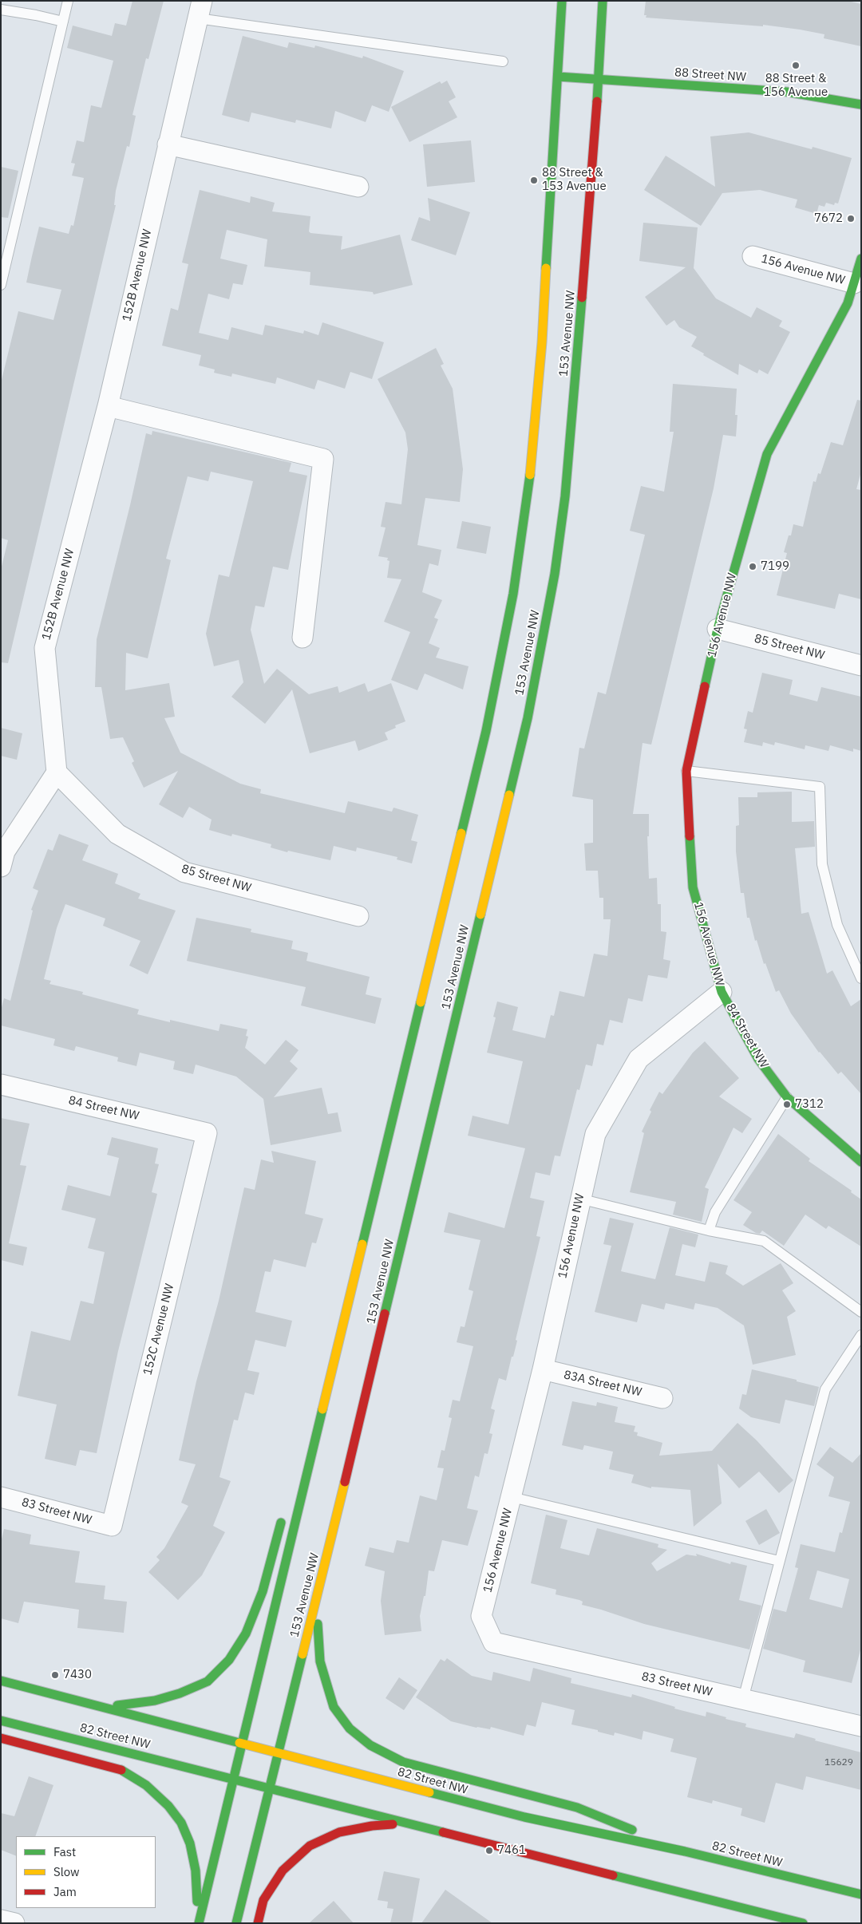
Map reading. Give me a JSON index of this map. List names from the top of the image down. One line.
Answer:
{"streets":{"main road":["88 Street NW","156 Avenue NW","153 Avenue NW","84 Street NW","82 Street NW"],"street":["152B Avenue NW","85 Street NW","152C Avenue NW","83A Street NW","83 Street NW"]},"crossings":[["88 Street NW","153 Avenue NW"],["156 Avenue NW","85 Street NW"],["156 Avenue NW","84 Street NW"],["156 Avenue NW","83A Street NW"],["156 Avenue NW","83 Street NW"],["152B Avenue NW","85 Street NW"],["153 Avenue NW","82 Street NW"],["84 Street NW","152C Avenue NW"],["152C Avenue NW","83 Street NW"]],"places":["88 Street & 156 Avenue","88 Street & 153 Avenue","7672","7199","7312","7430","7461"],"house_numbers":["15629"],"legend":["Fast","Slow","Jam"]}
